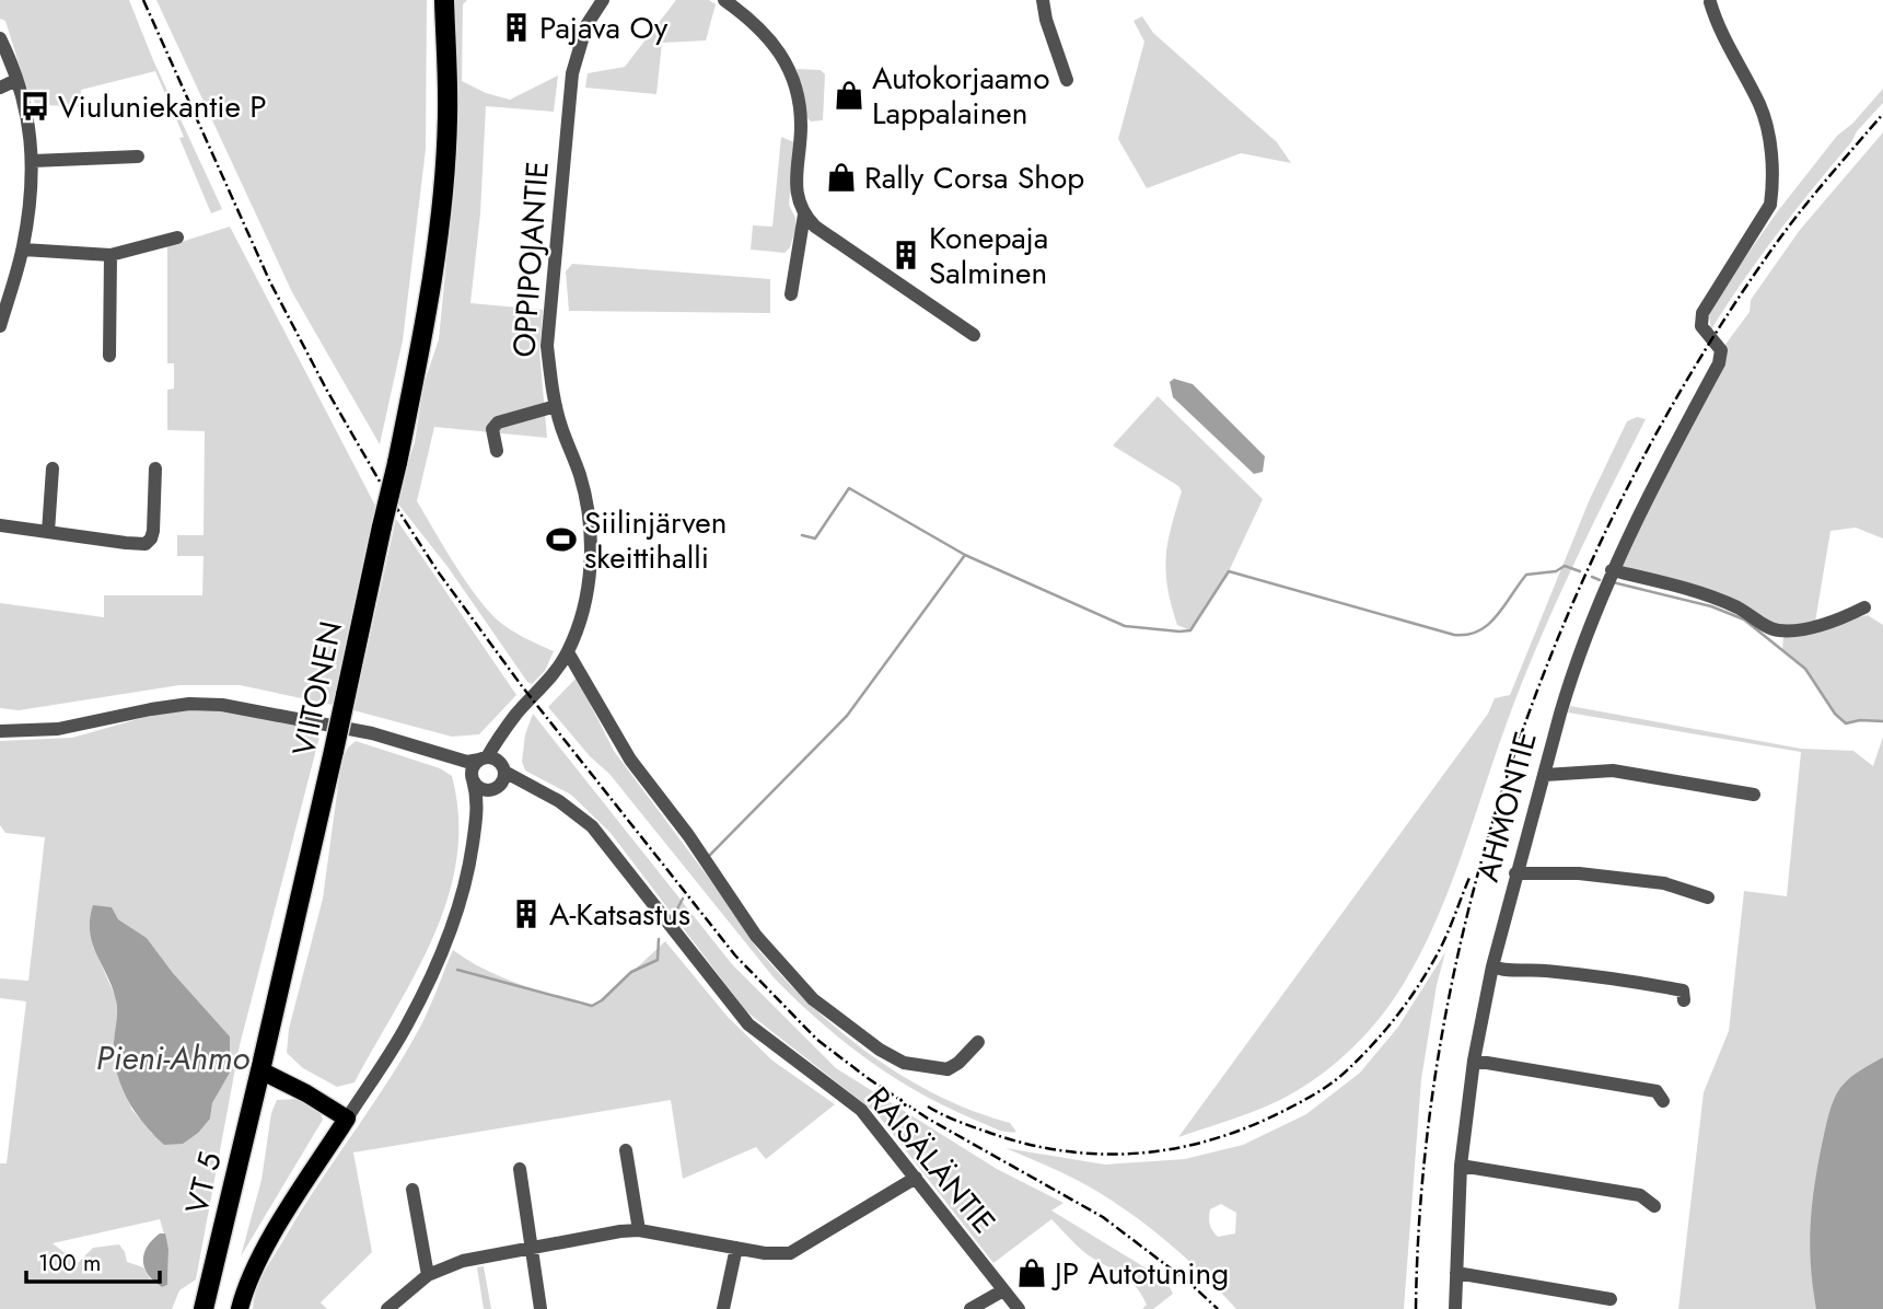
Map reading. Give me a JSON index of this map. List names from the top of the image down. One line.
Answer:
{"streets":{"highway":["VIITONEN","VT 5"],"street":["OPPIPOJANTIE","AHMONTIE","RÄISÄLÄNTIE"]},"crossings":[["VIITONEN","VT 5"]],"water":["Pieni-Ahmo"],"places":{"building":["Pajava Oy","Konepaja Salminen","A-Katsastus"],"shop":["Autokorjaamo Lappalainen","Rally Corsa Shop","JP Autotuning"],"bus stop":["Viuluniekantie P"],"sports":["Siilinjärven skeittihalli"]},"scale_bar":"100 m"}
